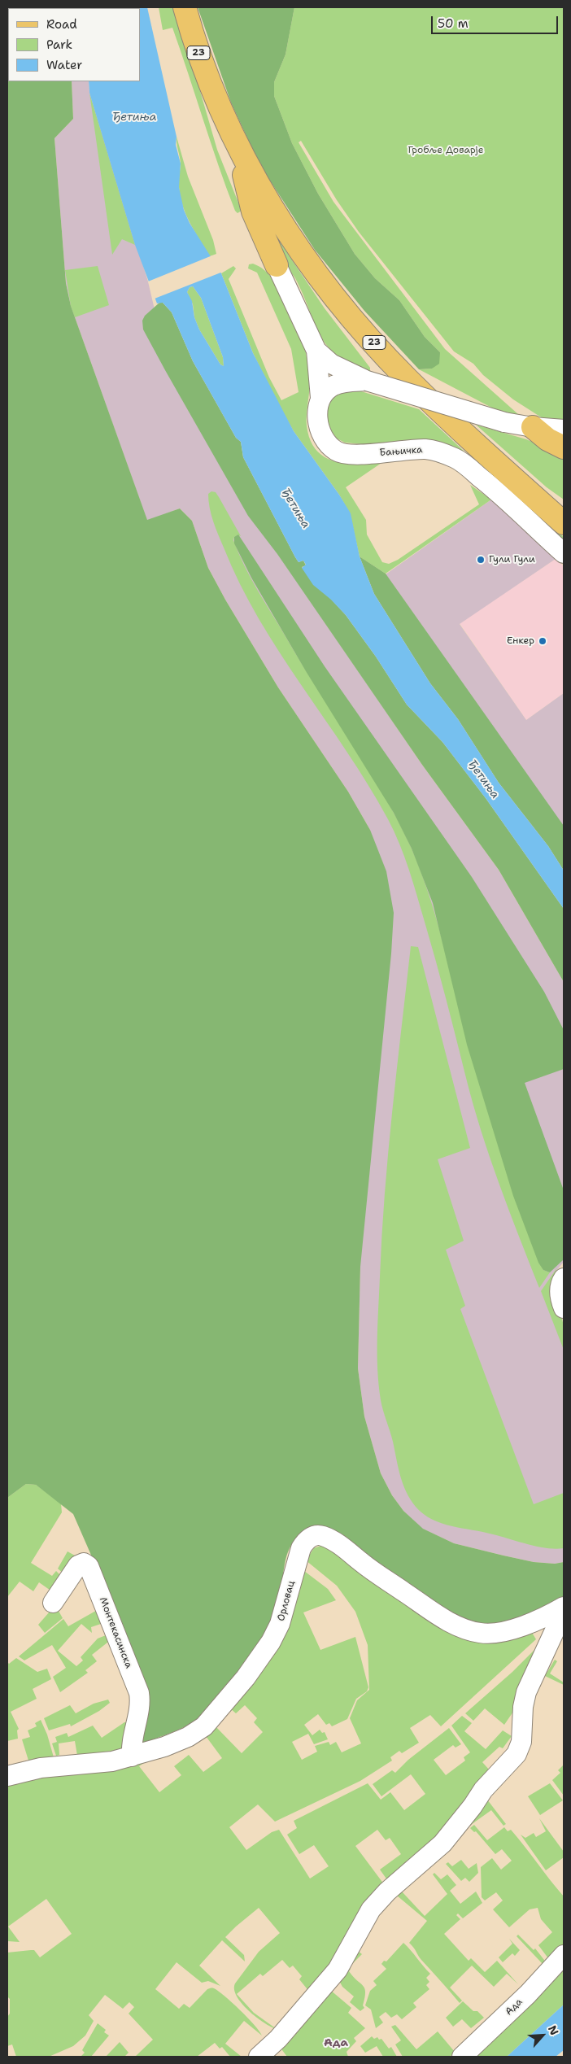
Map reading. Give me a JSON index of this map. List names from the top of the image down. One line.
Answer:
{"streets":{"main road":["23"],"street":["Бањичка","Орловац","Монтекасинска","Ада"]},"crossings":[["Орловац","Монтекасинска"]],"districts":["Ада"],"water":["Ђетиња"],"parks":["Гробље Доварје"],"places":["Гули Гули","Енкер"],"legend":["Road","Park","Water"],"scale_bar":"50 m","north":"top right"}
